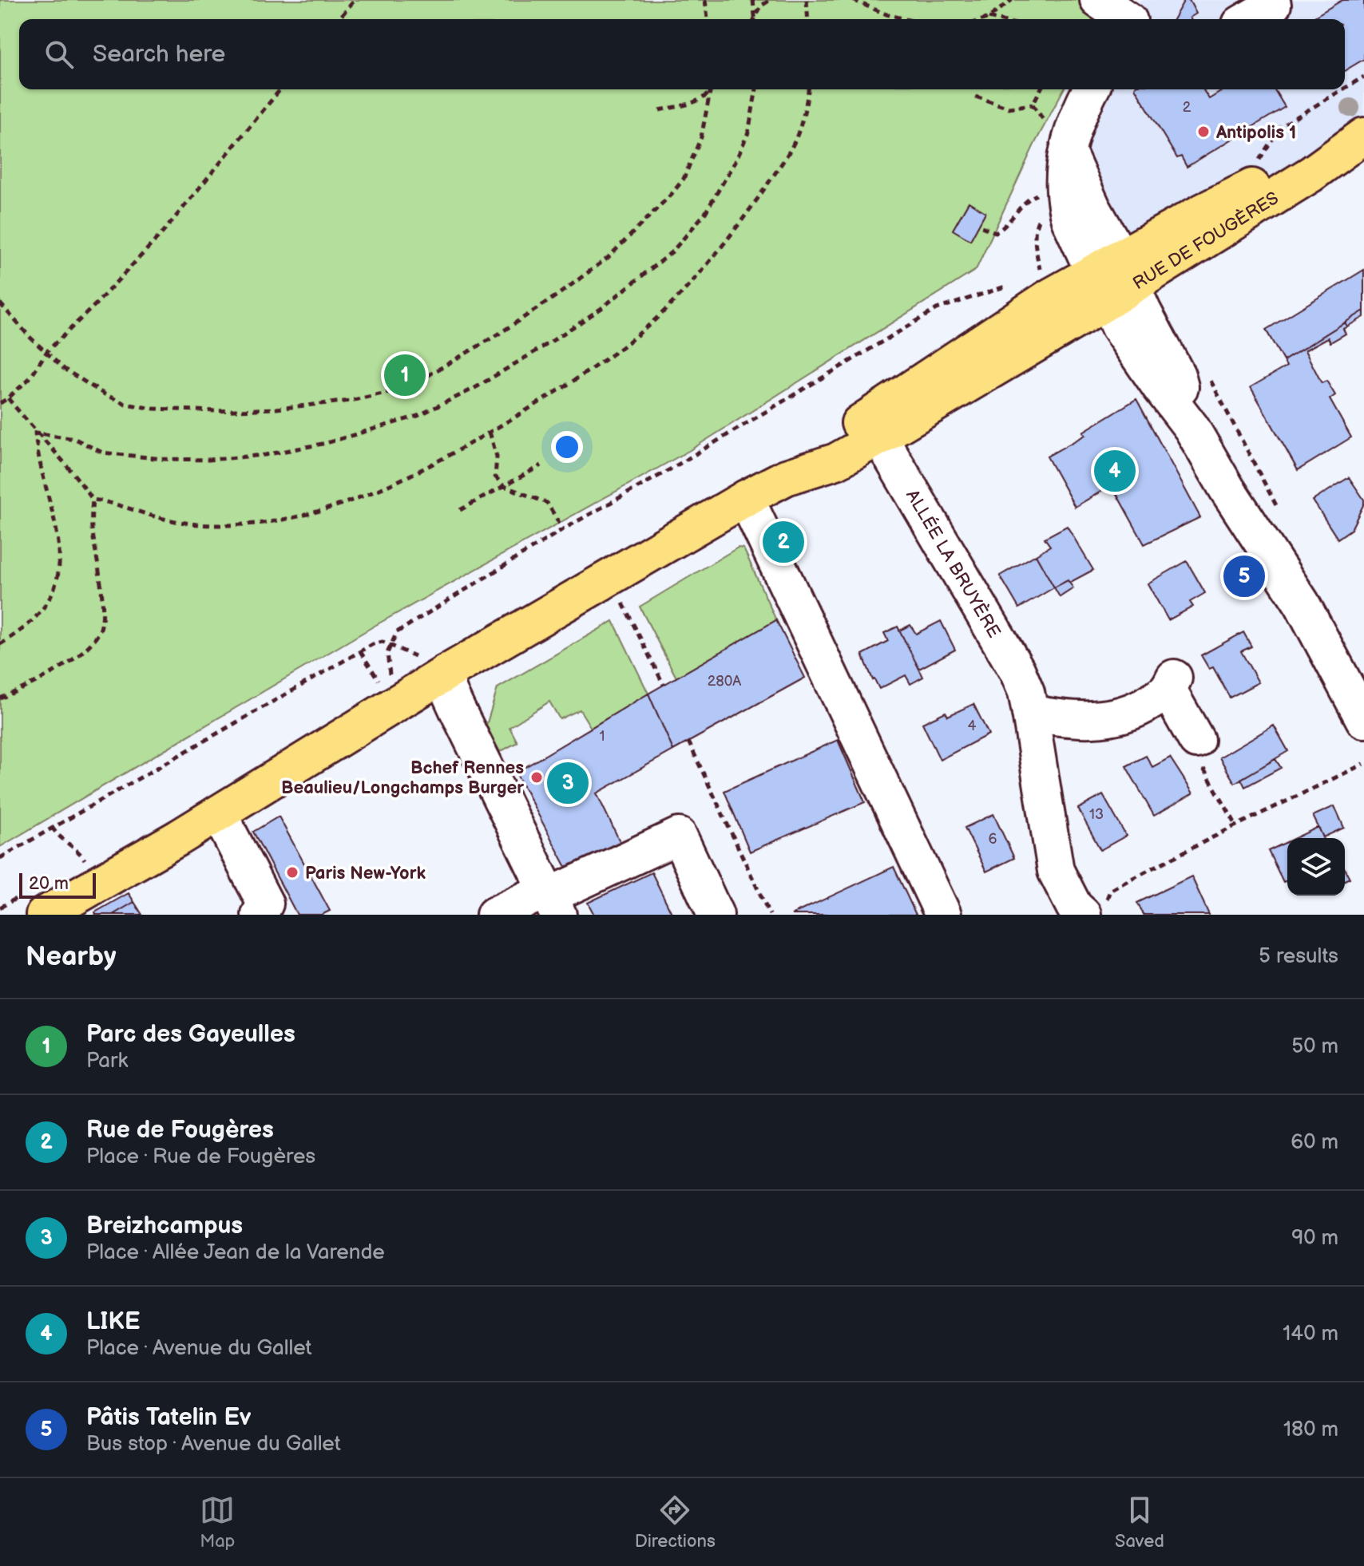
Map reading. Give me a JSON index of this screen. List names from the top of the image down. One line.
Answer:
{"streets":{"main road":["RUE DE FOUGÈRES"],"street":["ALLÉE LA BRUYÈRE"]},"crossings":[["RUE DE FOUGÈRES","ALLÉE LA BRUYÈRE"]],"places":["Antipolis 1","Bchef Rennes Beaulieu/Longchamps Burger","Paris New-York"],"house_numbers":["2","280A","4","1","13","6"],"scale_bar":"20 m","page":{"search":"Search here","pins":["1","4","2","5","3"],"scale":"20 m","heading":["Nearby","5 results"],"list":[{"mark":"1","name":"Parc des Gayeulles","note":"Park","value":"50 m"},{"mark":"2","name":"Rue de Fougères","note":"Place · Rue de Fougères","value":"60 m"},{"mark":"3","name":"Breizhcampus","note":"Place · Allée Jean de la Varende","value":"90 m"},{"mark":"4","name":"LIKE","note":"Place · Avenue du Gallet","value":"140 m"},{"mark":"5","name":"Pâtis Tatelin Ev","note":"Bus stop · Avenue du Gallet","value":"180 m"}],"nav":["Map","Directions","Saved"]}}
